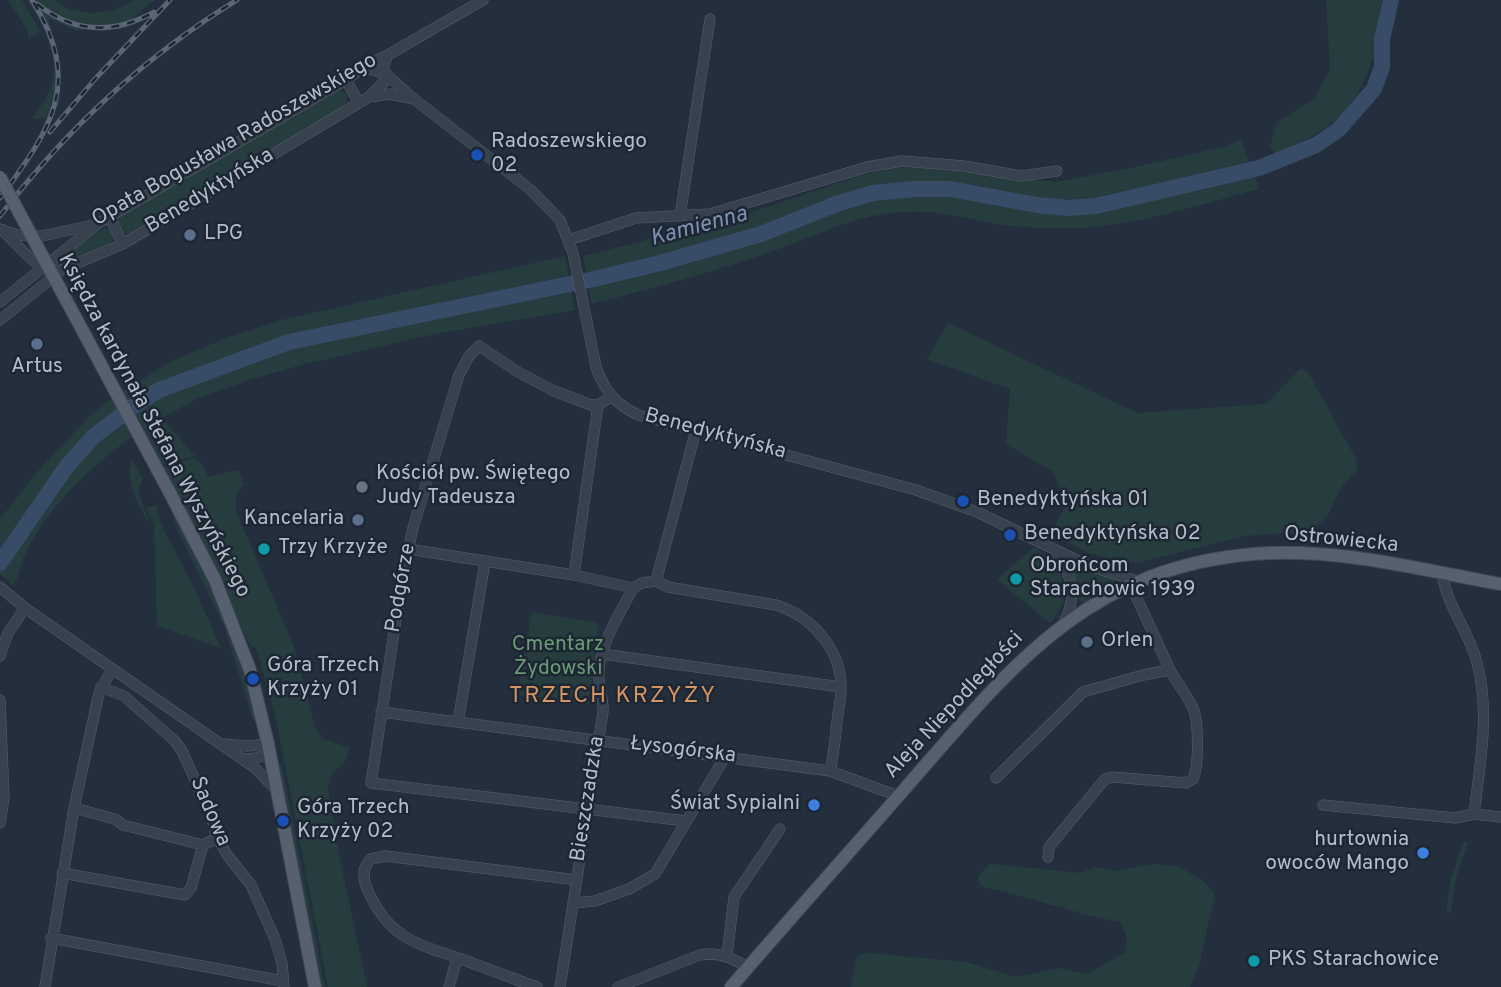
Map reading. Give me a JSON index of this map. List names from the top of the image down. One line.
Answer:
{"streets":{"main road":["Księdza kardynała Stefana Wyszyńskiego","Ostrowiecka","Aleja Niepodległości"],"street":["Opata Bogusława Radoszewskiego","Benedyktyńska","Podgórze","Łysogórska","Bieszczadzka","Sadowa"]},"crossings":[["Opata Bogusława Radoszewskiego","Benedyktyńska"],["Benedyktyńska","Ostrowiecka"],["Benedyktyńska","Aleja Niepodległości"],["Ostrowiecka","Aleja Niepodległości"],["Podgórze","Łysogórska"],["Podgórze","Bieszczadzka"],["Aleja Niepodległości","Łysogórska"],["Łysogórska","Bieszczadzka"]],"districts":["TRZECH KRZYŻY"],"water":["Kamienna"],"parks":["Cmentarz Żydowski"],"places":["Radoszewskiego 02","LPG","Artus","Kościół pw. Świętego Judy Tadeusza","Benedyktyńska 01","Kancelaria","Benedyktyńska 02","Trzy Krzyże","Obrońcom Starachowic 1939","Orlen","Góra Trzech Krzyży 01","Świat Sypialni","Góra Trzech Krzyży 02","hurtownia owoców Mango","PKS Starachowice"]}
